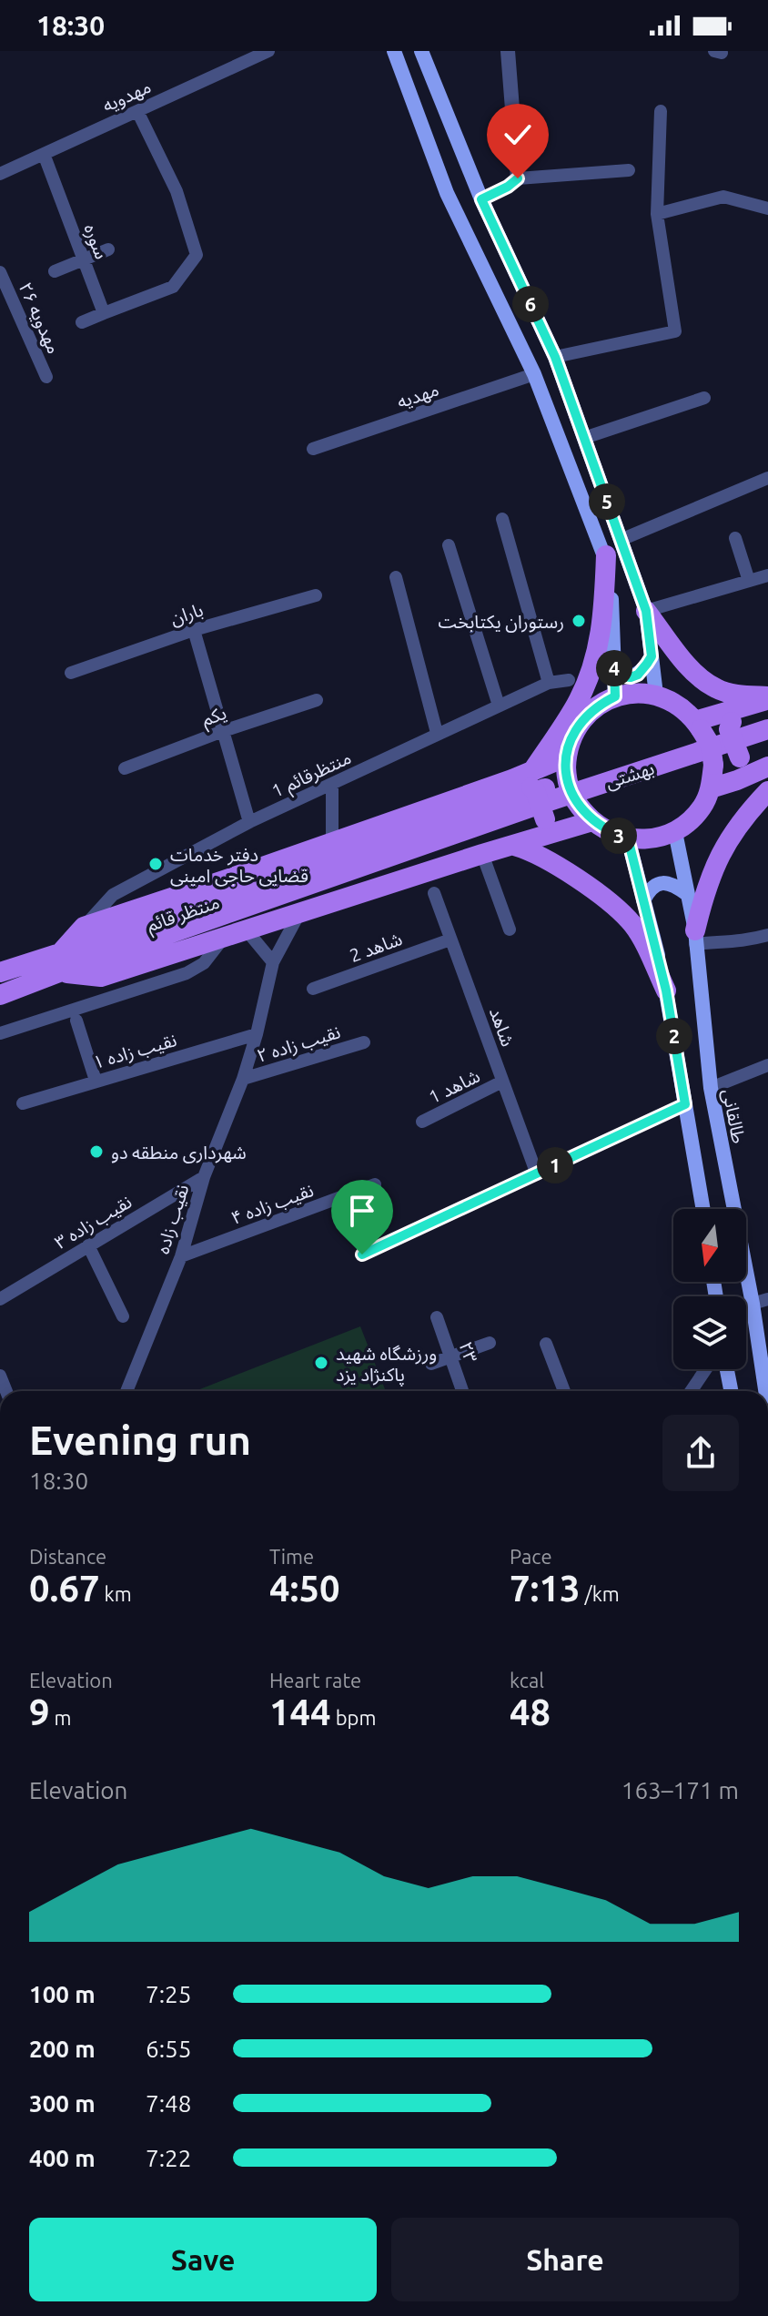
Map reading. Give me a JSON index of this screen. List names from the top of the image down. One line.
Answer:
{"streets":{"main road":["بهشتی","منتظر قائم","طالقانی"],"street":["مهدویه","سوره","مهدویه ۲۶","مهديه","باران","یکم","منتظرقائم 1","شاهد 2","شاهد","نقیب زاده ۲","نقیب زاده ۱","شاهد 1","نقیب زاده ۴","نقیب زاده","نقیب زاده ۳","۲۳"]},"crossings":[["مهدویه","سوره"],["بهشتی","منتظر قائم"],["شاهد 2","شاهد"],["شاهد","شاهد 1"],["نقیب زاده ۲","نقیب زاده"],["نقیب زاده ۱","نقیب زاده"],["نقیب زاده ۴","نقیب زاده"],["نقیب زاده","نقیب زاده ۳"]],"places":["رستوران یکتابخت","دفتر خدمات قضایی حاجی امینی","شهرداری منطقه دو","ورزشگاه شهید پاکنژاد یزد"],"north":"bottom","page":{"status":"18:30","pins":["6","5","4","3","2","1"],"heading":["Evening run","18:30"],"stats":[["Distance","0.67 km"],["Time","4:50"],["Pace","7:13 /km"],["Elevation","9 m"],["Heart rate","144 bpm"],["kcal","48"]],"chart":["Elevation","163–171 m"],"list":[{"name":"100 m","note":"7:25"},{"name":"200 m","note":"6:55"},{"name":"300 m","note":"7:48"},{"name":"400 m","note":"7:22"}],"buttons":["Save","Share"]}}
